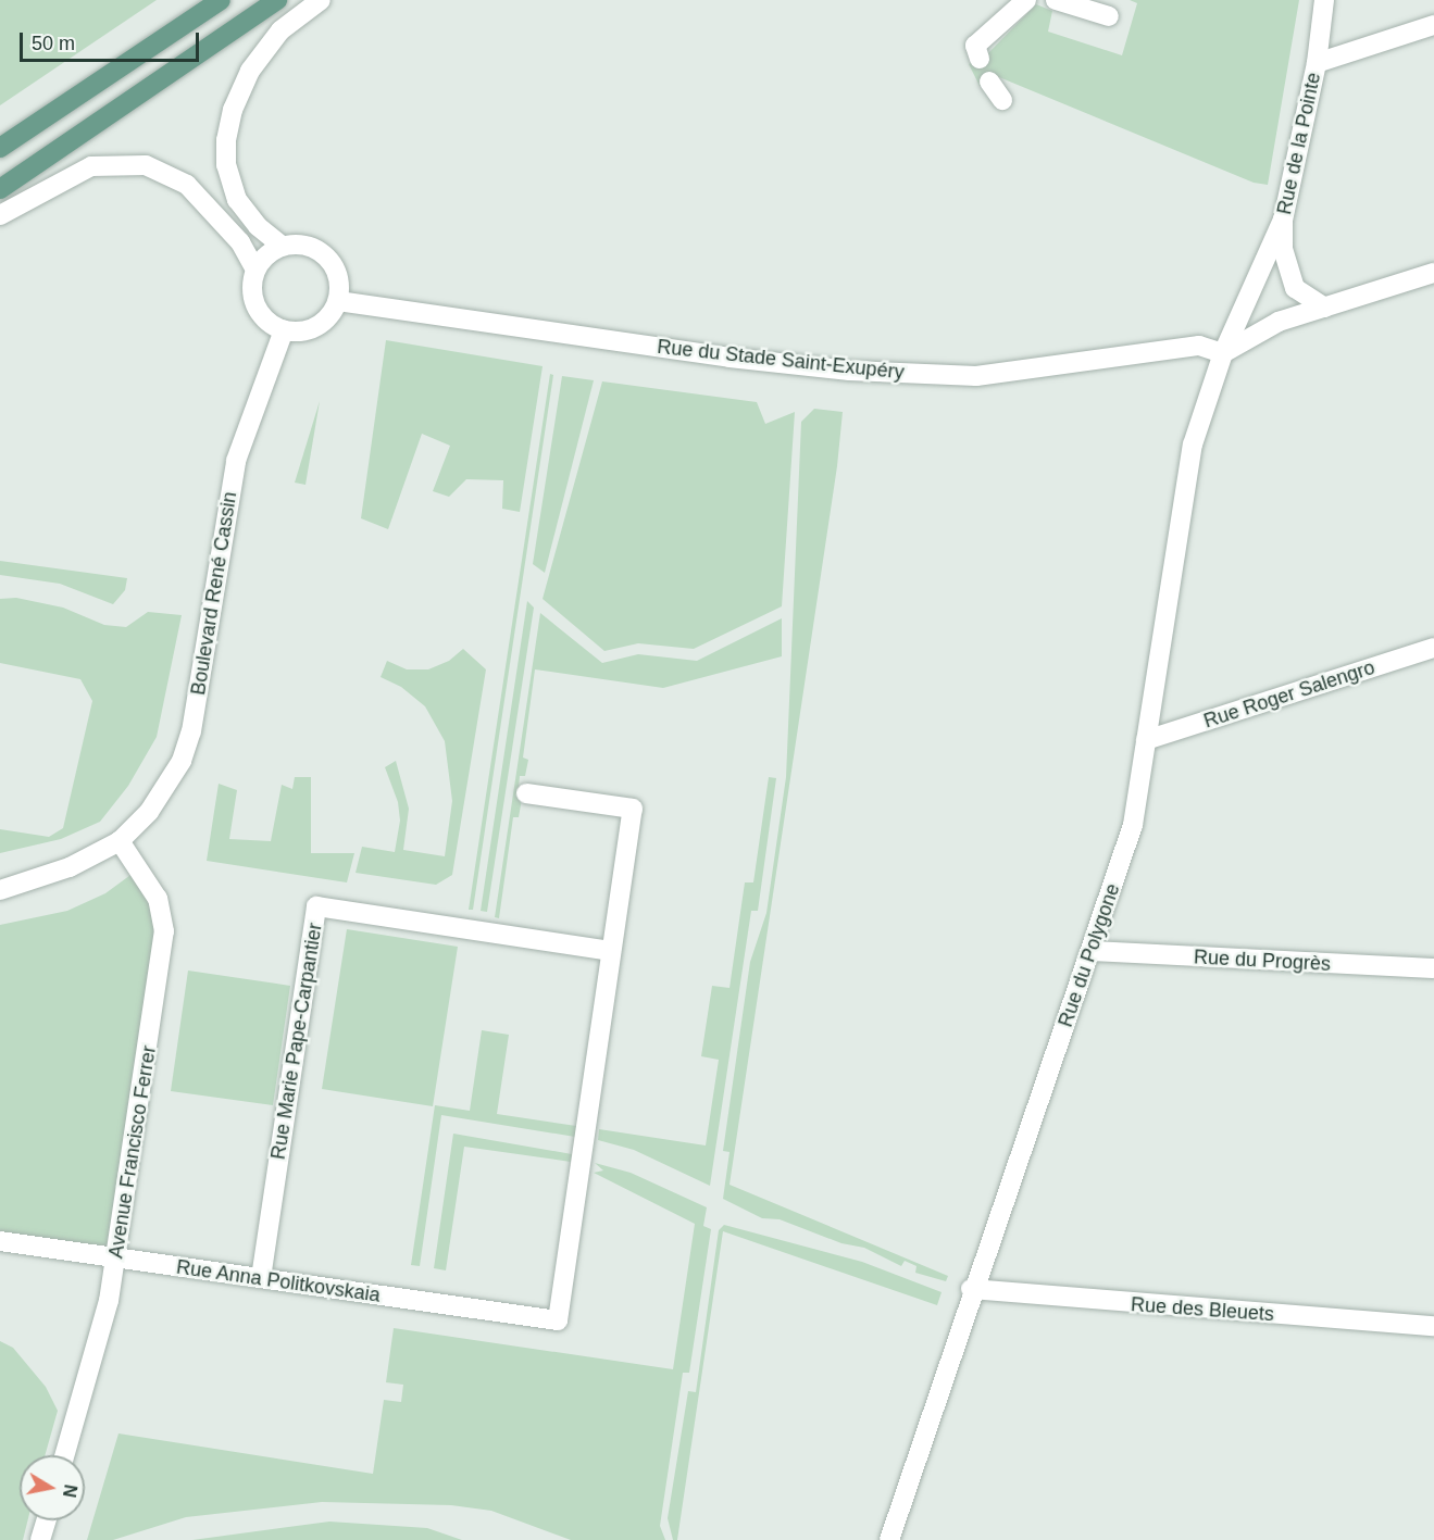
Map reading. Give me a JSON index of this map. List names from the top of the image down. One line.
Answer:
{"streets":{"street":["Rue de la Pointe","Rue du Stade Saint-Exupéry","Boulevard René Cassin","Rue Roger Salengro","Rue du Polygone","Rue du Progrès","Rue Marie Pape-Carpantier","Avenue Francisco Ferrer","Rue Anna Politkovskaia","Rue des Bleuets"]},"crossings":[["Rue de la Pointe","Rue du Polygone"],["Rue du Stade Saint-Exupéry","Boulevard René Cassin"],["Rue du Stade Saint-Exupéry","Rue du Polygone"],["Boulevard René Cassin","Avenue Francisco Ferrer"],["Rue Roger Salengro","Rue du Polygone"],["Rue du Polygone","Rue du Progrès"],["Rue du Polygone","Rue des Bleuets"],["Rue Marie Pape-Carpantier","Rue Anna Politkovskaia"],["Avenue Francisco Ferrer","Rue Anna Politkovskaia"]],"scale_bar":"50 m","north":"right"}
